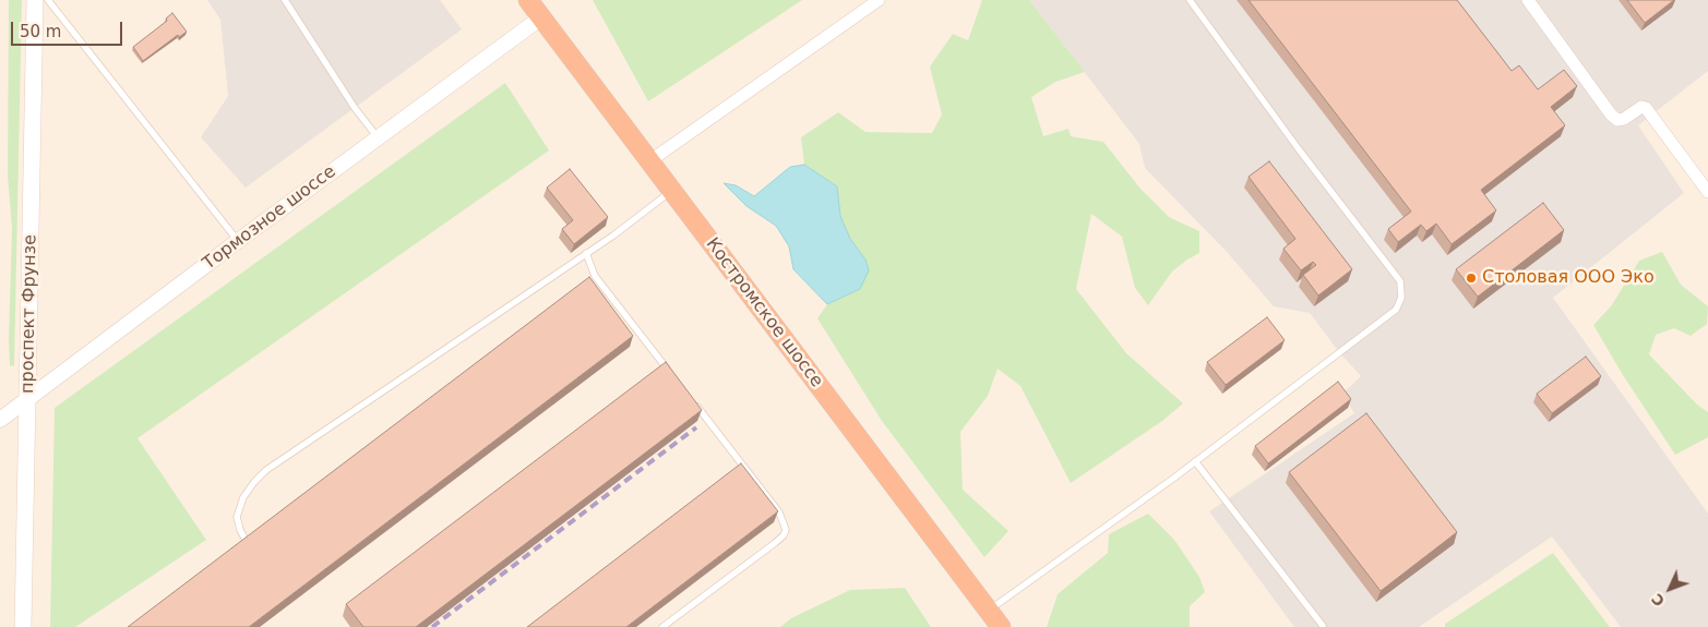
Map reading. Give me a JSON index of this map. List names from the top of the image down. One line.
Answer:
{"streets":{"highway":["Костромское шоссе"],"main road":["проспект Фрунзе"],"street":["Тормозное шоссе"]},"crossings":[["Тормозное шоссе","Костромское шоссе"],["Тормозное шоссе","проспект Фрунзе"]],"places":["Столовая ООО Эко"],"scale_bar":"50 m","north":"bottom left"}
